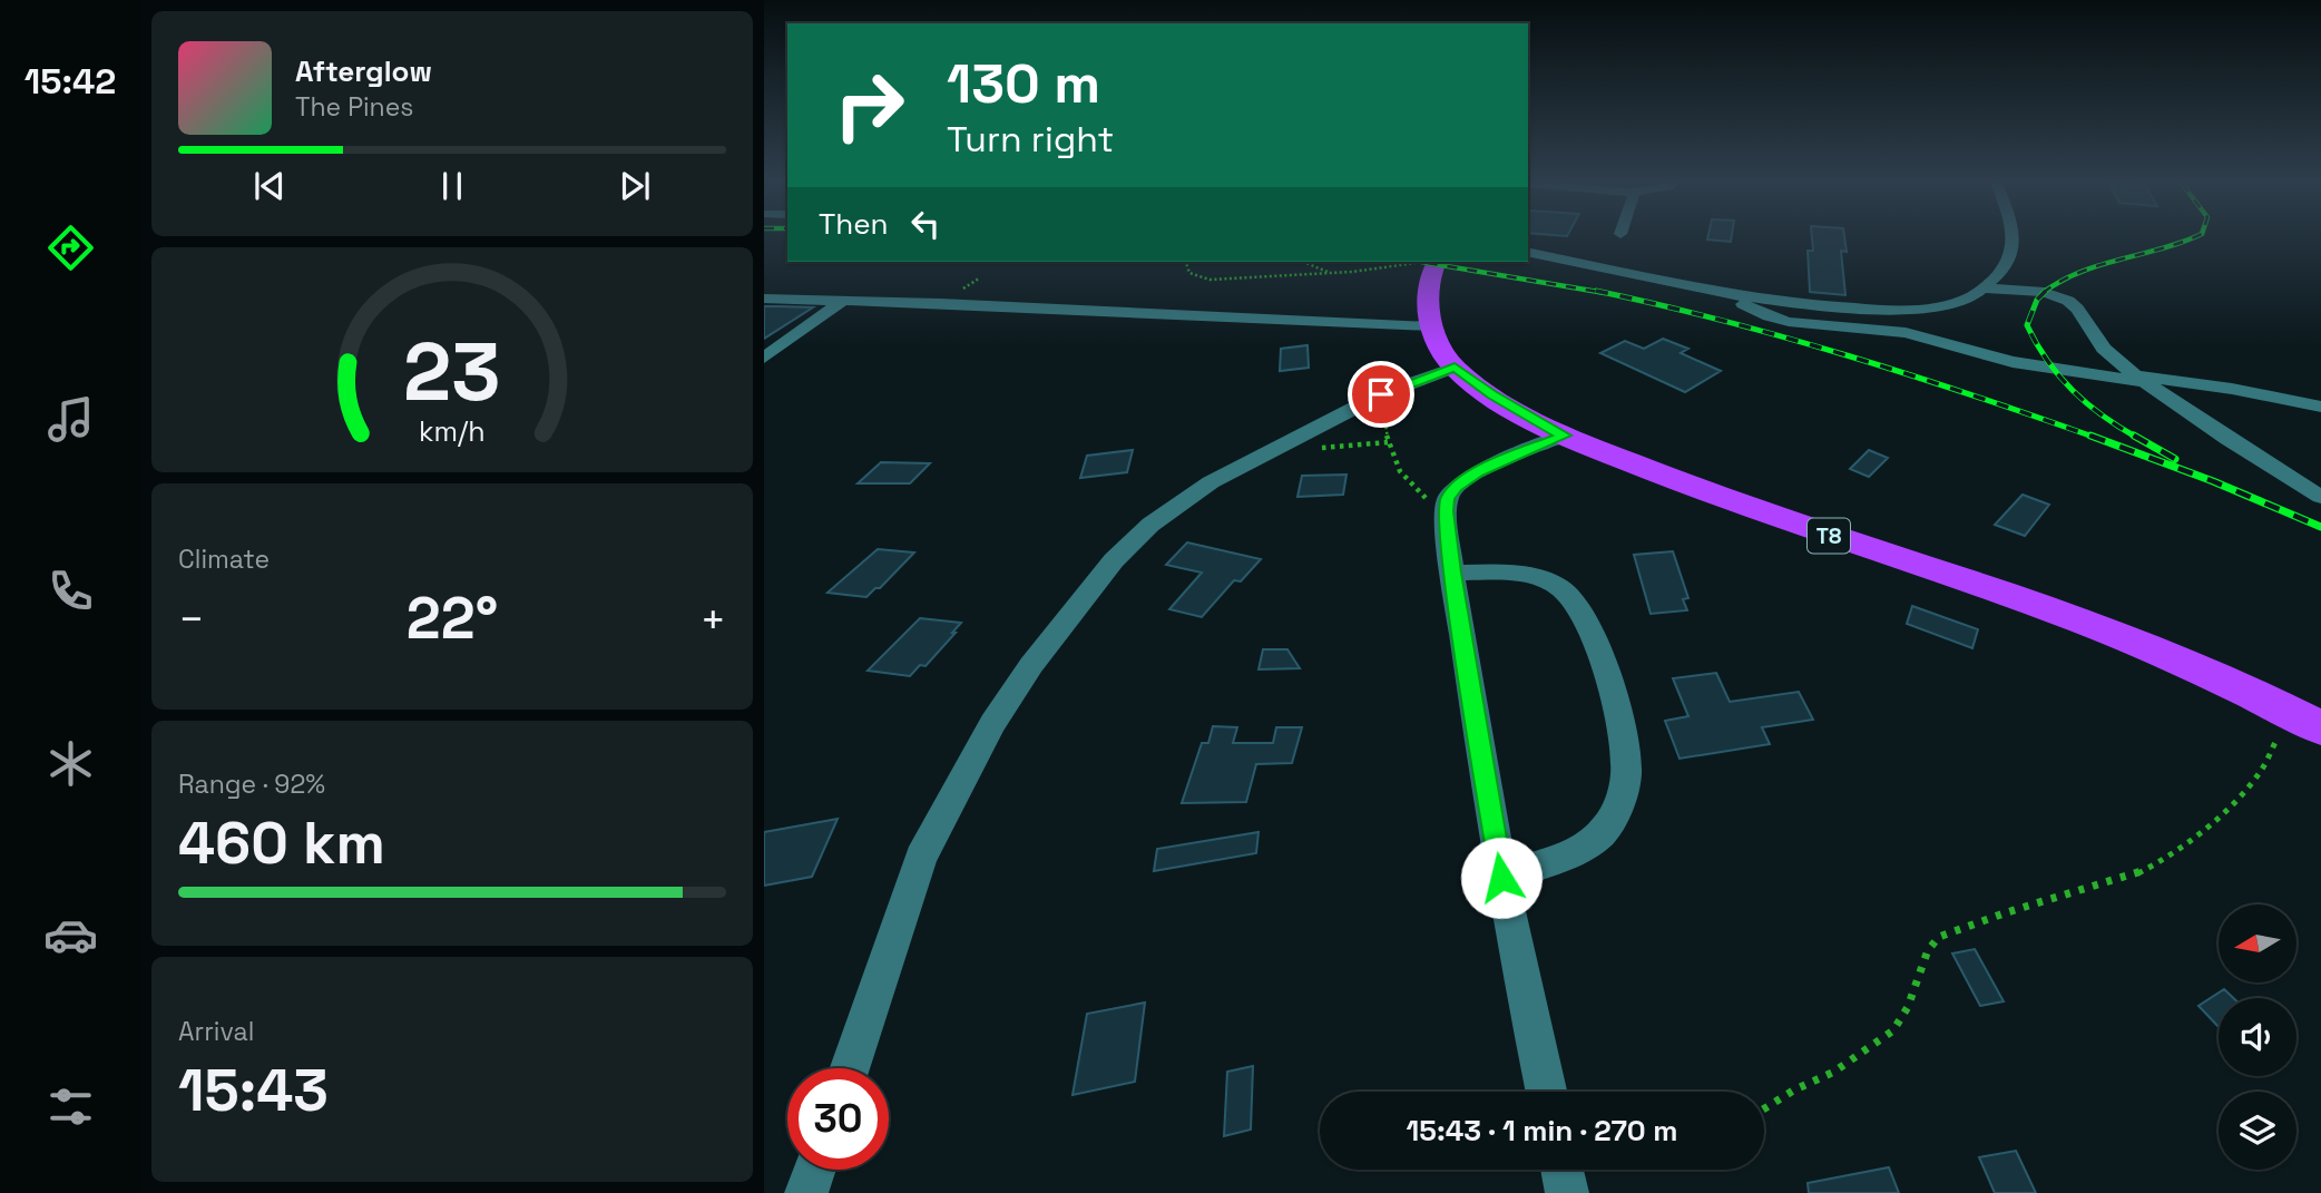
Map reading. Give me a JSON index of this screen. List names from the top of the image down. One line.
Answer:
{"streets":{"highway":["T8"]},"north":"left","page":{"tabs":"15:42","turn":["130 m","Turn right"],"song":["Afterglow","The Pines"],"then":"Then","tile":["Climate",["Range · 92%","460 km"],["Arrival","15:43"]],"heat":["−","22°","+"],"limit":"30","trip":"15:43 · 1 min · 270 m","gauge":["23","km/h"]}}
